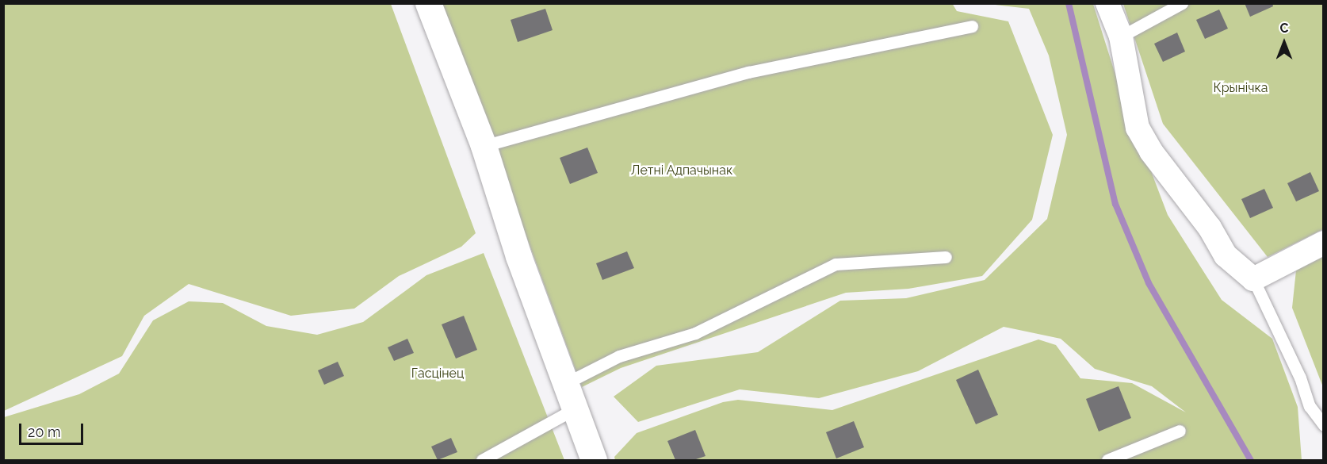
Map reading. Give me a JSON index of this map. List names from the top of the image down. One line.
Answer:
{"parks":["Крынічка","Летні Адпачынак","Гасцінец"],"scale_bar":"20 m","north":"top"}
